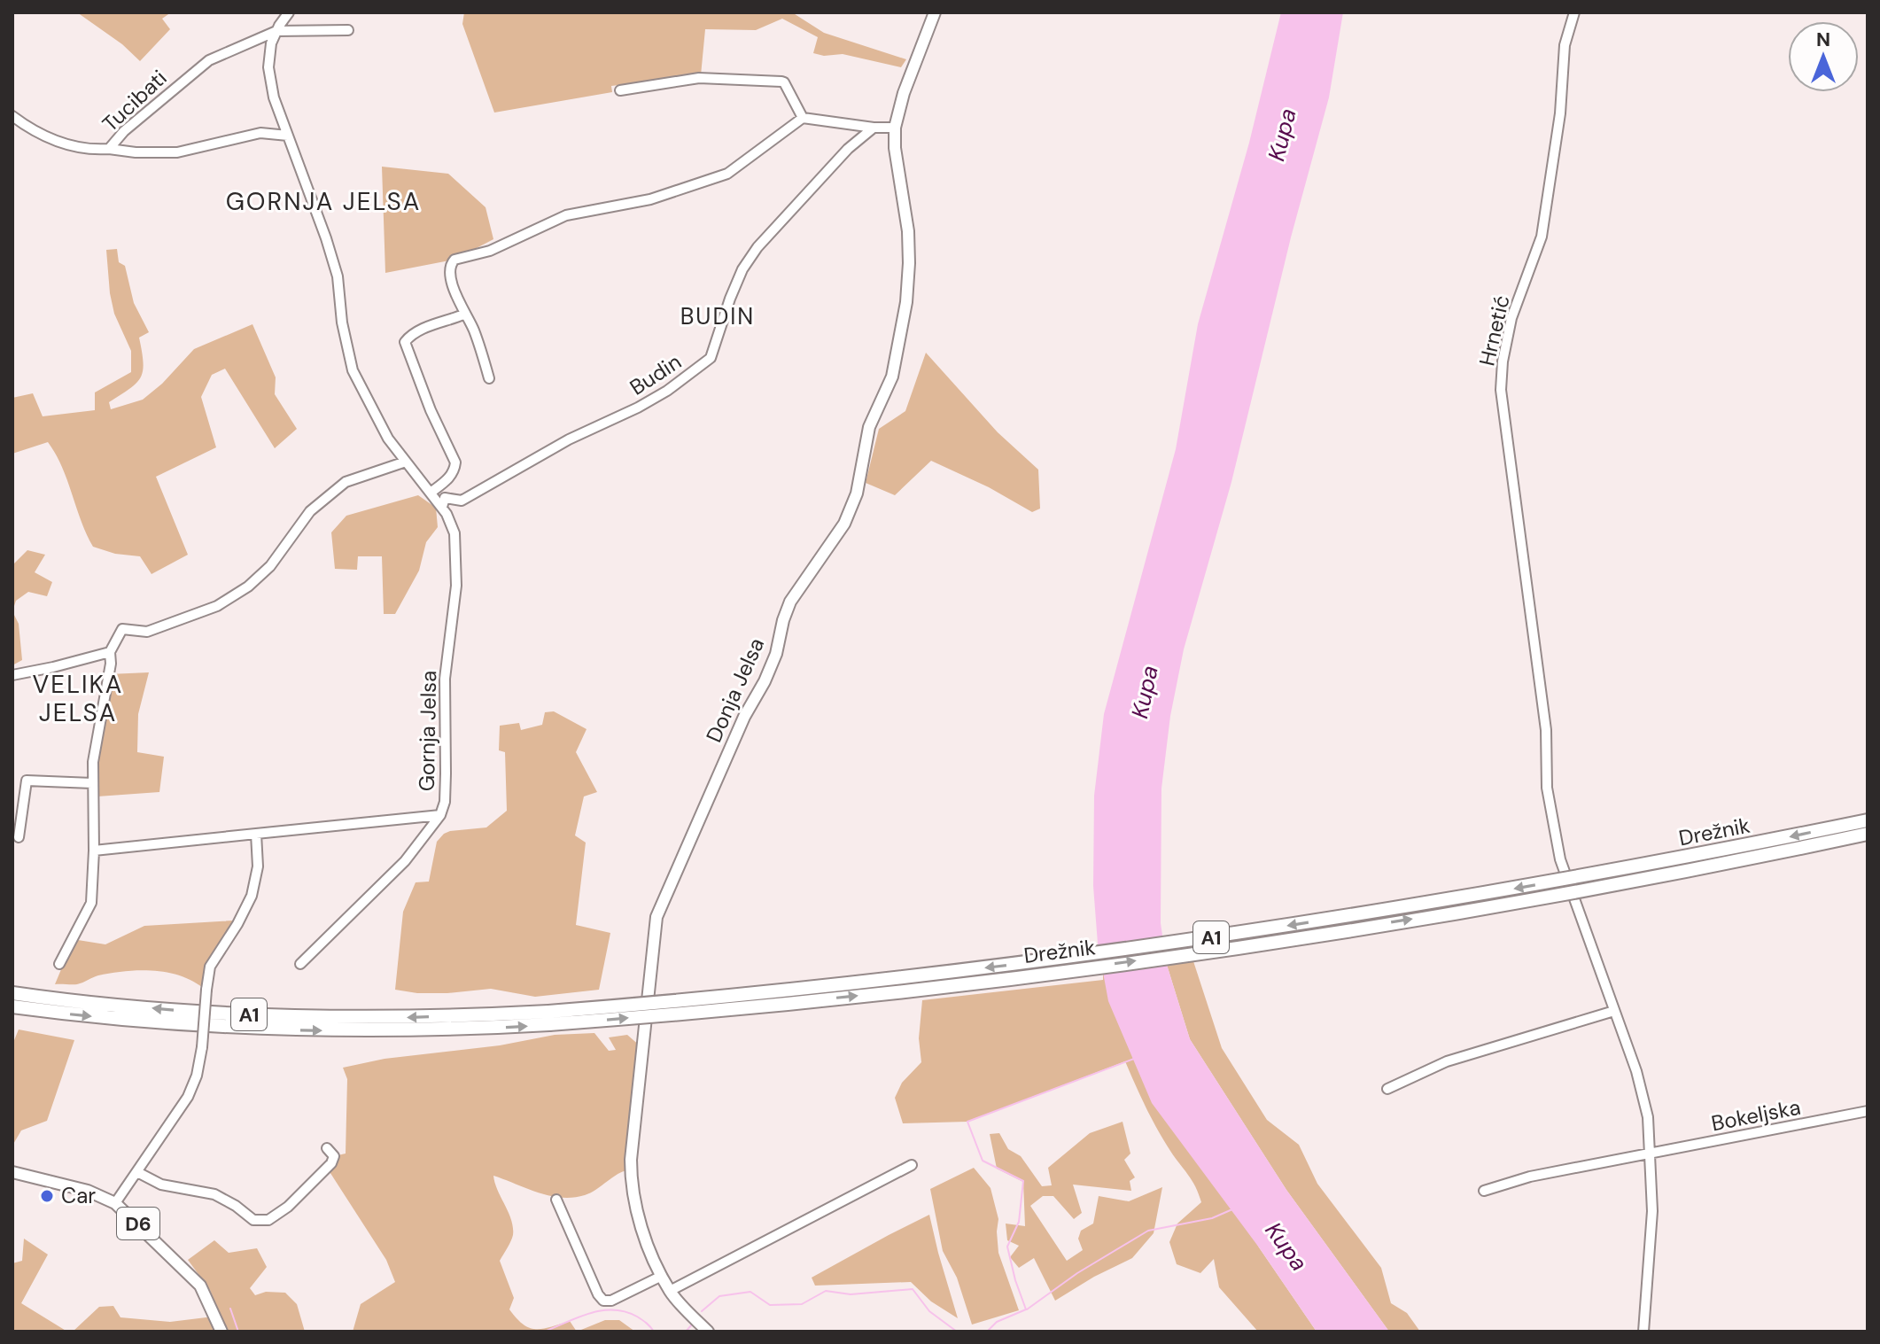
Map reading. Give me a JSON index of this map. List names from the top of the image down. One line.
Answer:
{"streets":{"highway":["Drežnik","A1"],"main road":["Donja Jelsa","D6"],"street":["Tucibati","Hrnetić","Budin","Gornja Jelsa","Bokeljska"]},"crossings":[["Tucibati","Gornja Jelsa"],["Budin","Gornja Jelsa"],["Drežnik","A1"]],"districts":["GORNJA JELSA","BUDIN","VELIKA JELSA"],"water":["Kupa"],"places":["Car"],"north":"top"}
